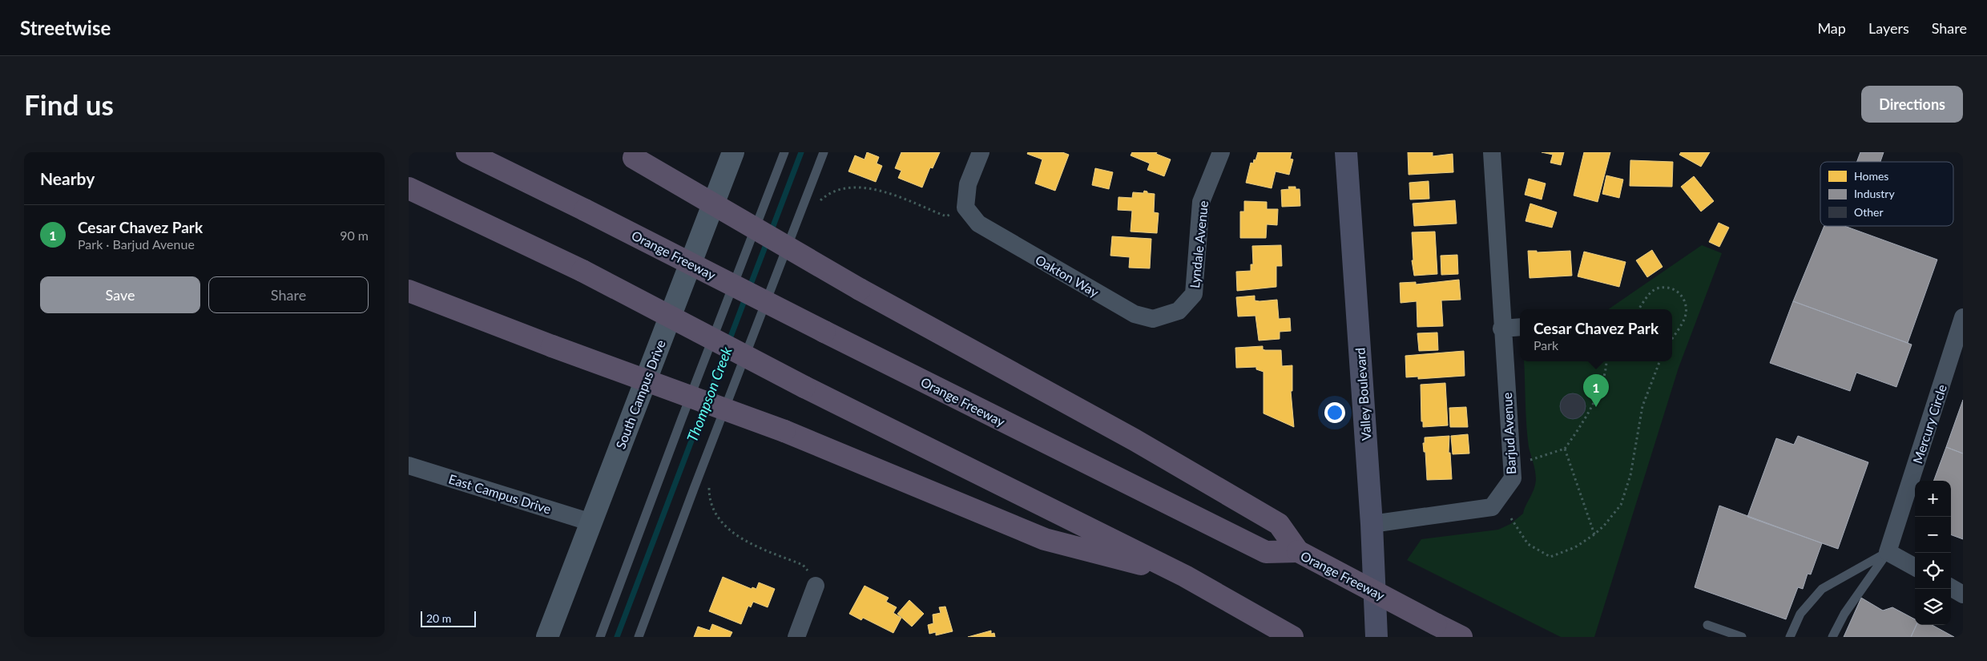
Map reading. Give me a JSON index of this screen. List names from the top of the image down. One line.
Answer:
{"streets":{"highway":["Orange Freeway"],"main road":["Valley Boulevard"],"street":["Lyndale Avenue","Oakton Way","South Campus Drive","Mercury Circle","Barjud Avenue","East Campus Drive"]},"crossings":[["Lyndale Avenue","Oakton Way"],["South Campus Drive","East Campus Drive"],["Valley Boulevard","Barjud Avenue"]],"water":["Thompson Creek"],"legend":["Homes","Industry","Other"],"scale_bar":"20 m","page":{"header":"Streetwise","nav":["Map","Layers","Share"],"buttons":["Directions",["Save","Share"]],"title":"Find us","heading":"Nearby","list":[{"mark":"1","name":"Cesar Chavez Park","note":"Park · Barjud Avenue","value":"90 m"}],"popup":["Cesar Chavez Park","Park"],"pins":"1","map_buttons":["+","−"],"scale":"20 m"}}
